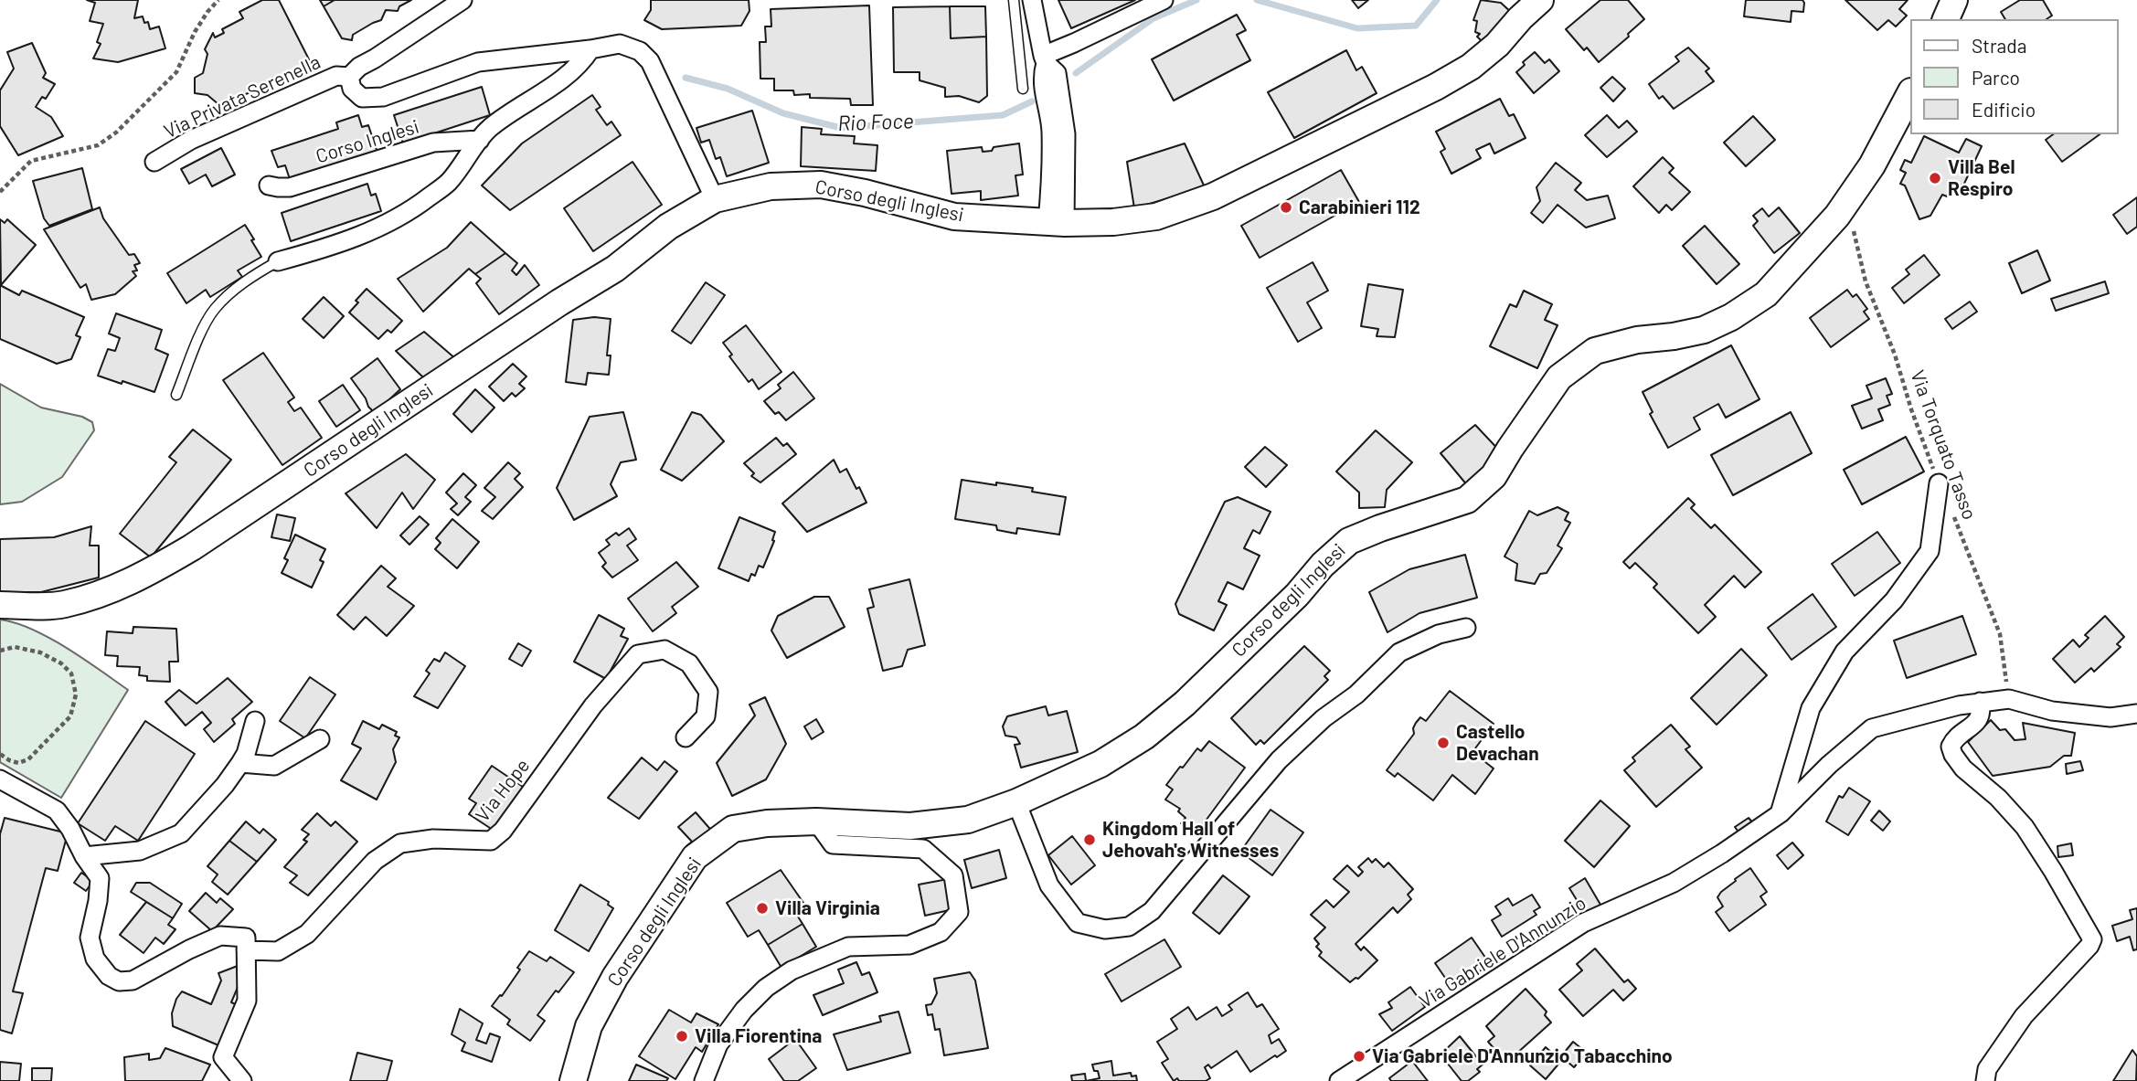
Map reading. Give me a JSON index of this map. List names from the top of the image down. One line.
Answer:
{"streets":{"main road":["Corso degli Inglesi"],"street":["Via Privata Serenella","Corso Inglesi","Via Hope","Via Gabriele D'Annunzio"],"path":["Via Torquato Tasso"]},"crossings":[["Corso degli Inglesi","Via Torquato Tasso"],["Via Torquato Tasso","Via Gabriele D'Annunzio"]],"water":["Rio Foce"],"places":["Villa Bel Respiro","Carabinieri 112","Castello Devachan","Kingdom Hall of Jehovah's Witnesses","Villa Virginia","Villa Fiorentina","Via Gabriele D'Annunzio Tabacchino"],"legend":["Strada","Parco","Edificio"]}
